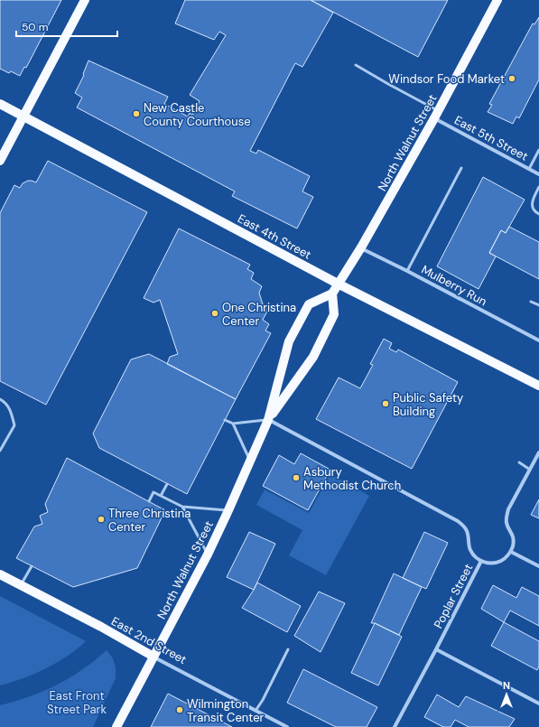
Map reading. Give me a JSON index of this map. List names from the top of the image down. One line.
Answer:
{"streets":{"main road":["North Walnut Street","East 4th Street","East 2nd Street"],"street":["East 5th Street","Mulberry Run","Poplar Street"]},"crossings":[["East 5th Street","North Walnut Street"],["North Walnut Street","East 4th Street"],["North Walnut Street","Mulberry Run"],["North Walnut Street","East 2nd Street"]],"parks":["East Front Street Park"],"places":["Windsor Food Market","New Castle County Courthouse","One Christina Center","Public Safety Building","Asbury Methodist Church","Three Christina Center","Wilmington Transit Center"],"scale_bar":"50 m","north":"top"}
